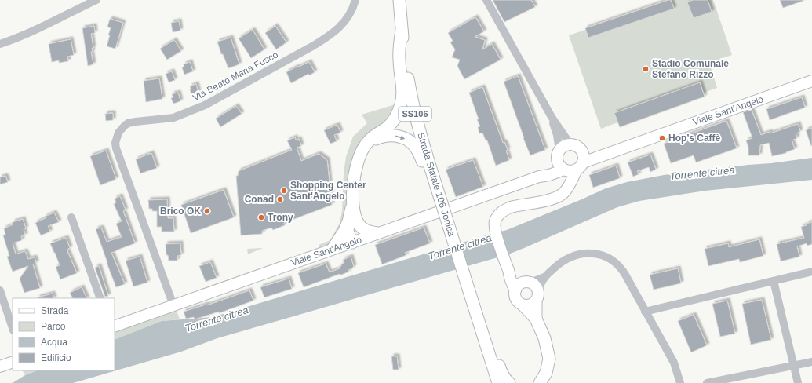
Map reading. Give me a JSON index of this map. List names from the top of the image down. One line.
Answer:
{"streets":{"main road":["Viale Sant'Angelo","SS106","Strada Statale 106 Jonica"],"street":["Via Beato Maria Fusco"]},"crossings":[["Via Beato Maria Fusco","Viale Sant'Angelo"]],"water":["Torrente citrea"],"places":["Stadio Comunale Stefano Rizzo","Hop’s Caffè","Shopping Center Sant'Angelo","Conad","Brico OK","Trony"],"legend":["Strada","Parco","Acqua","Edificio"]}
